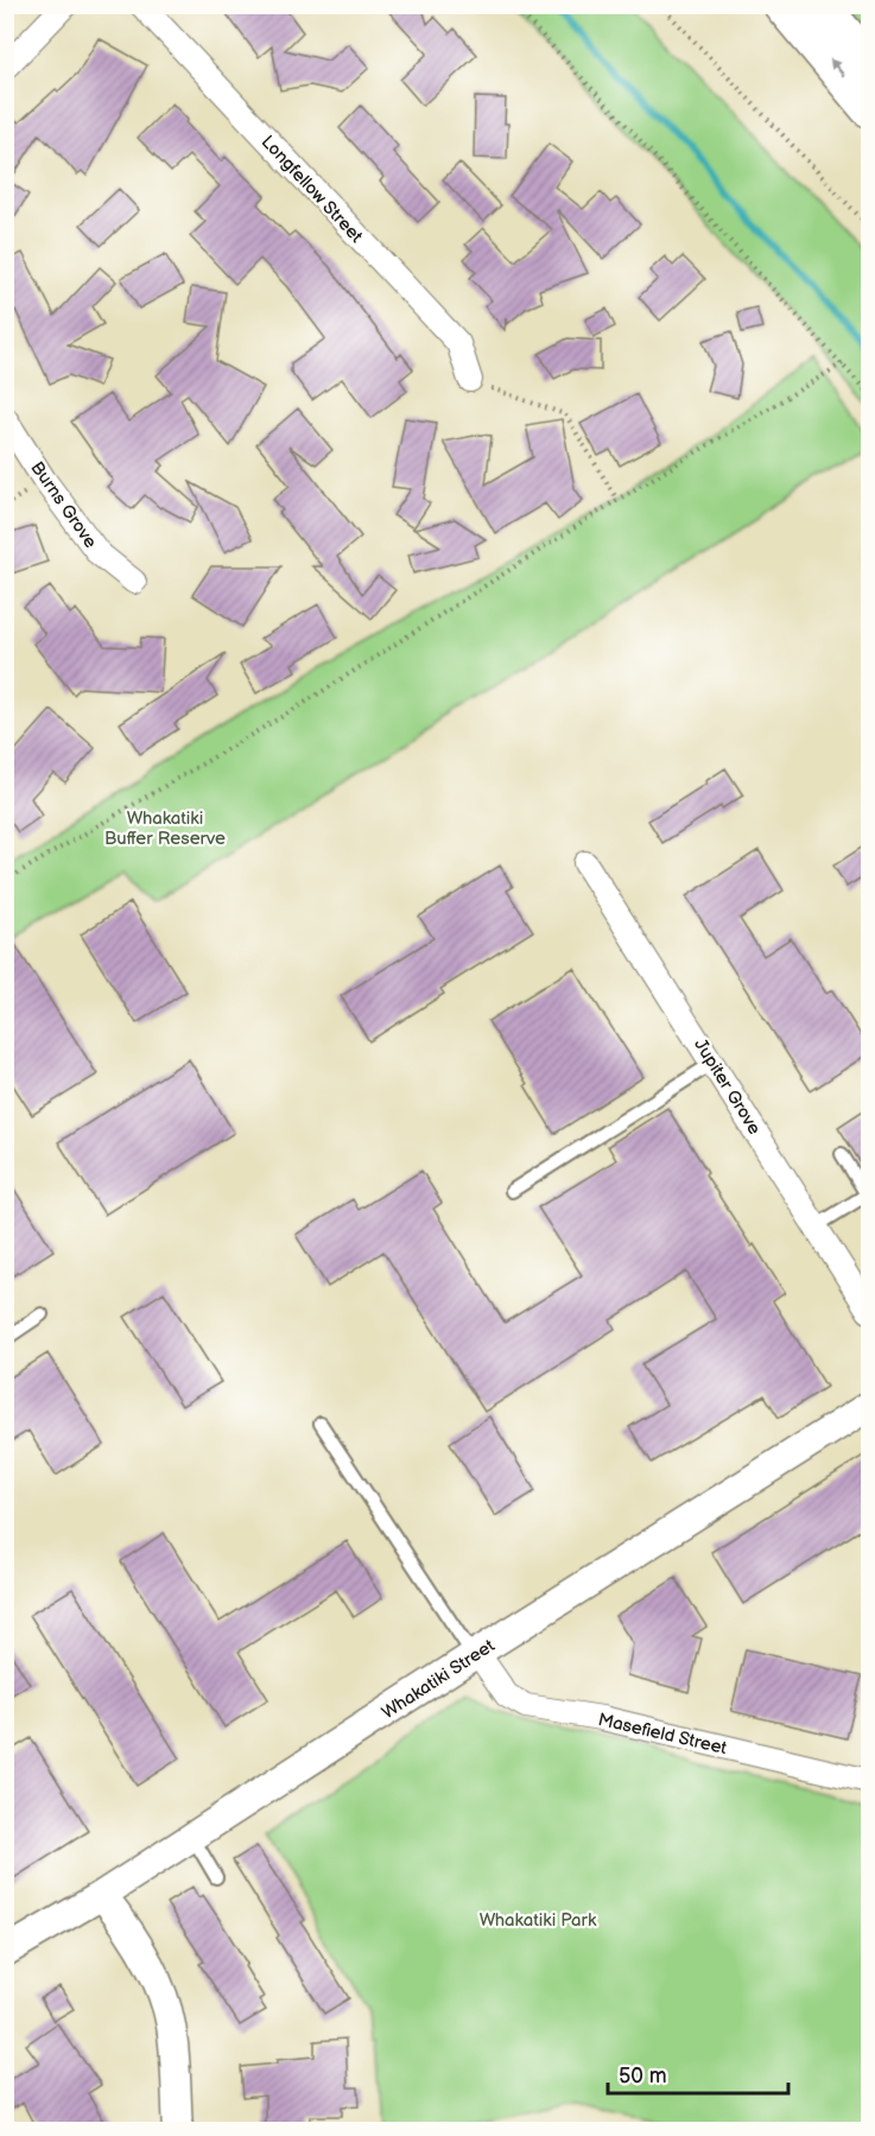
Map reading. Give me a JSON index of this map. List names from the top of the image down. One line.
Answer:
{"streets":{"street":["Longfellow Street","Burns Grove","Jupiter Grove","Whakatiki Street","Masefield Street"]},"crossings":[["Whakatiki Street","Masefield Street"]],"parks":["Whakatiki Buffer Reserve","Whakatiki Park"],"scale_bar":"50 m"}
